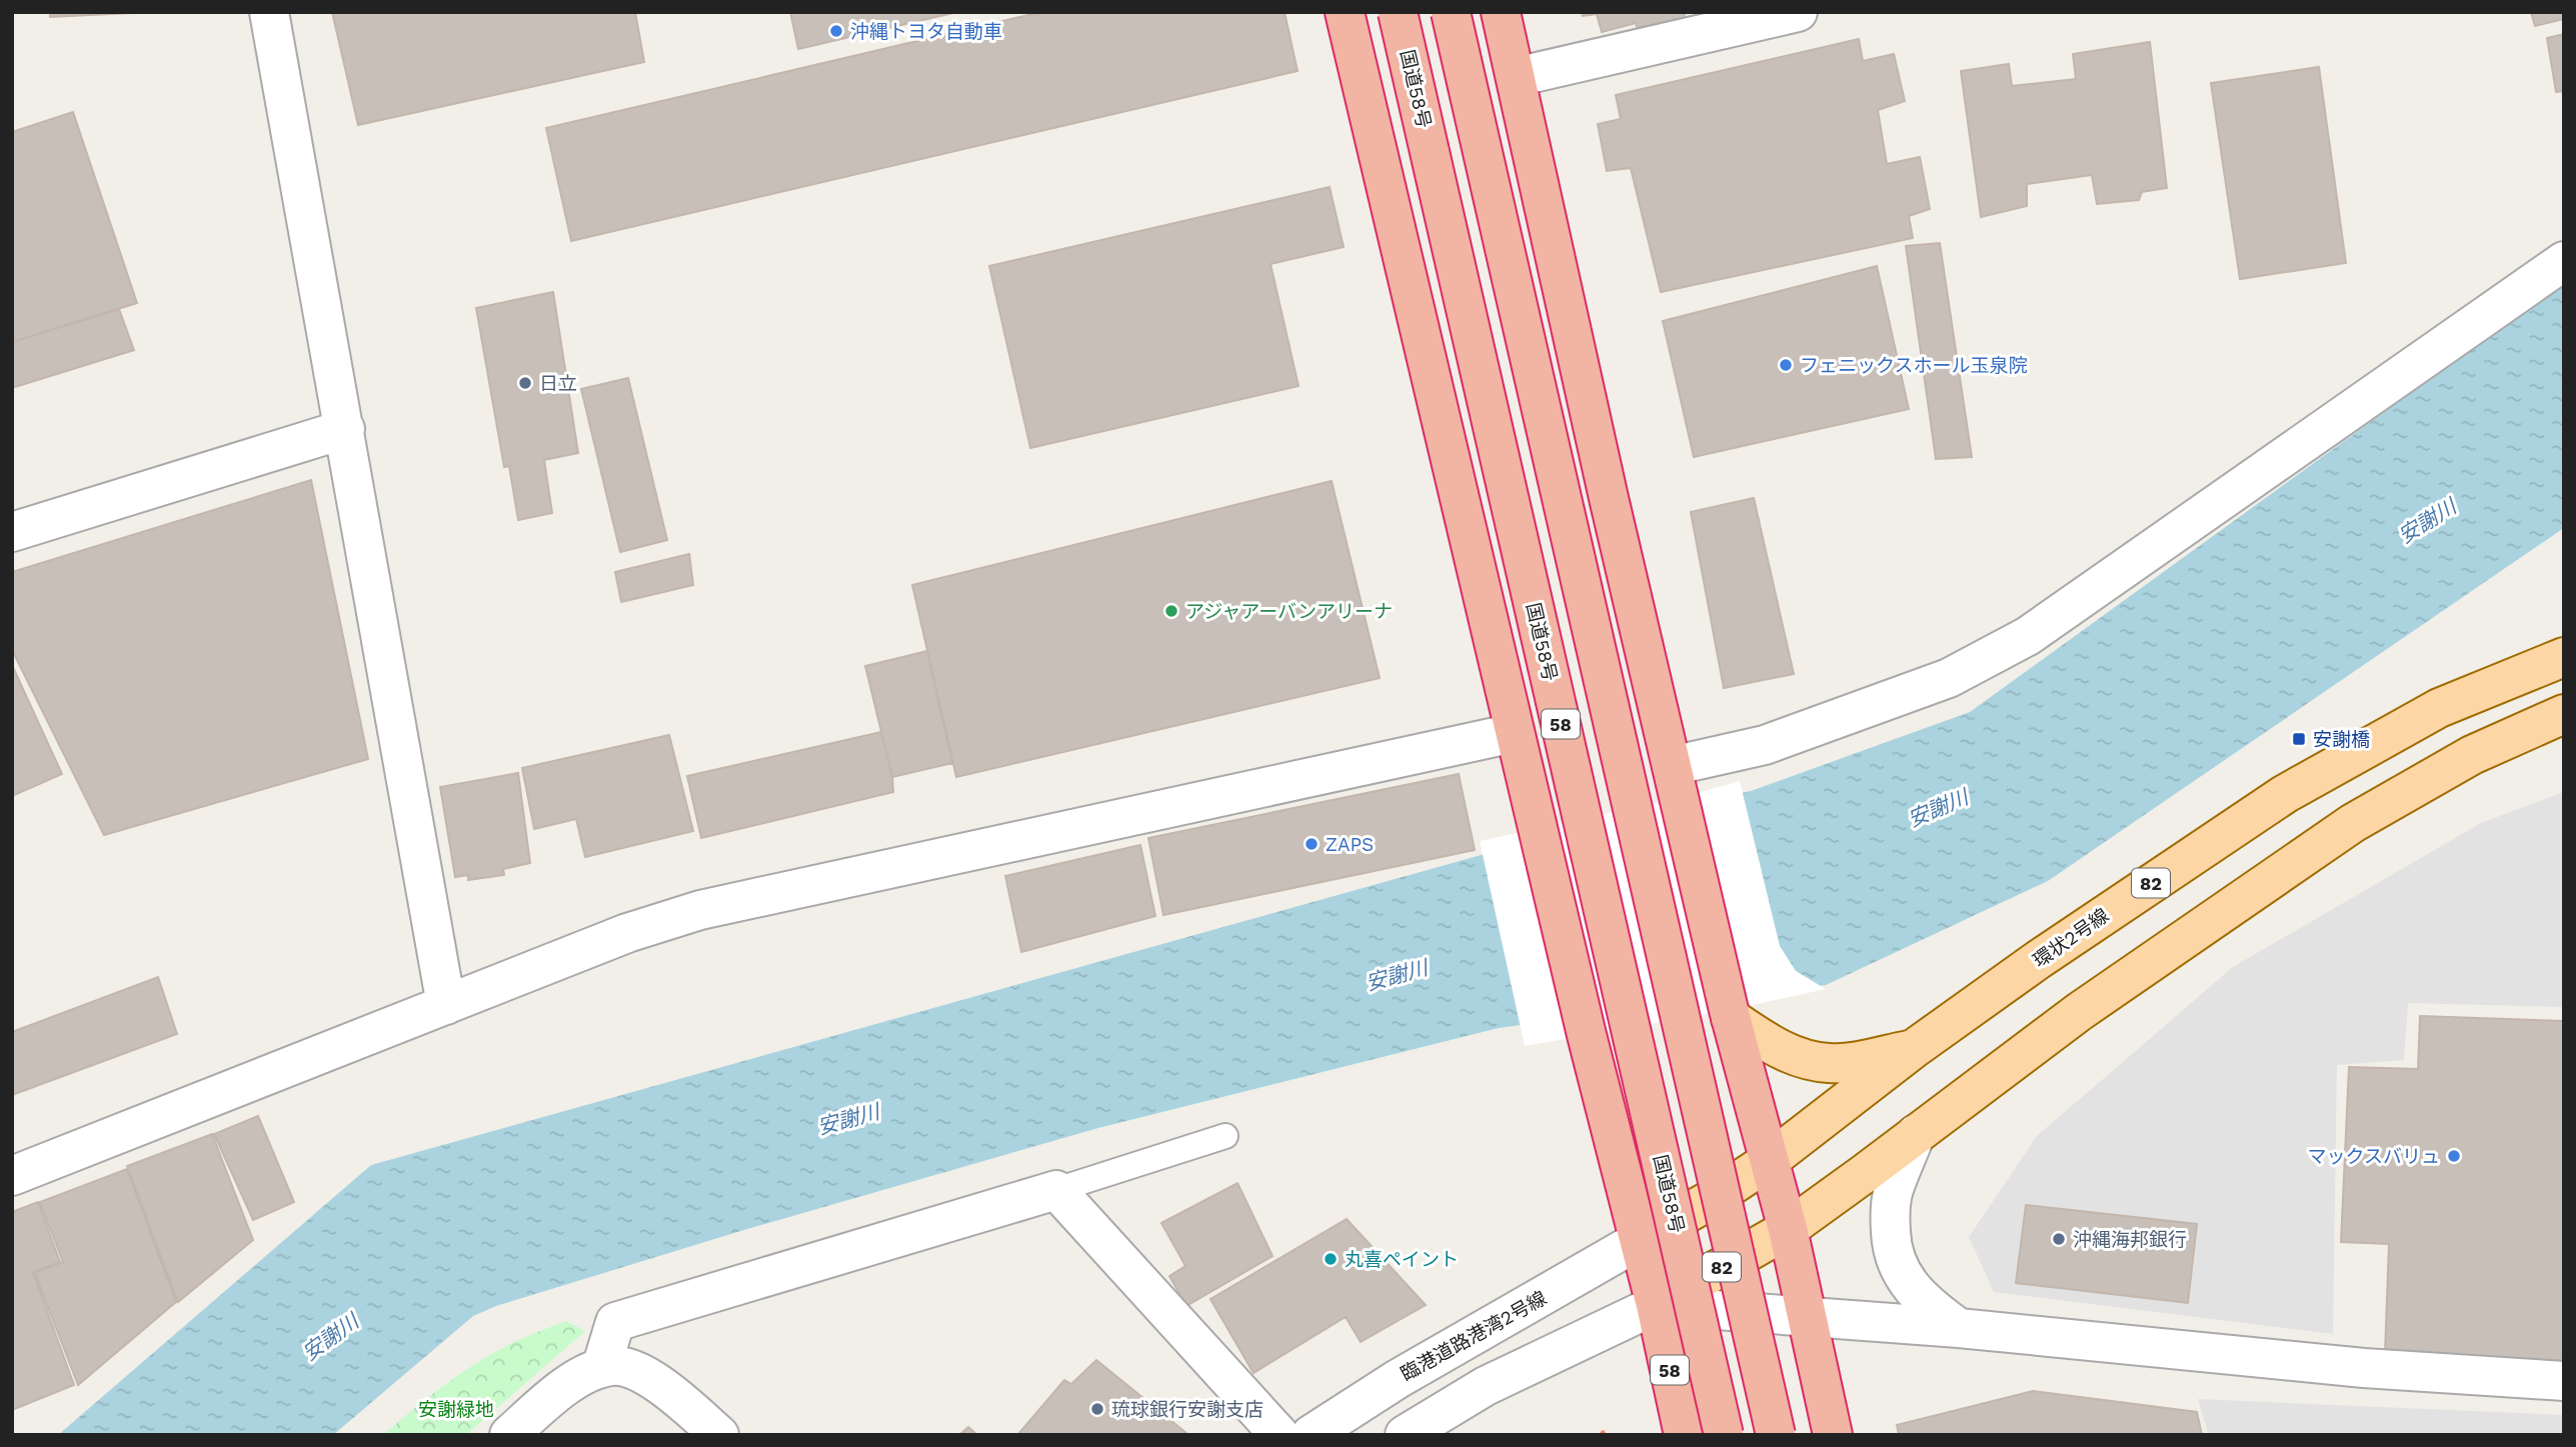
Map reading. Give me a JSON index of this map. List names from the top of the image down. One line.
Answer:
{"streets":{"highway":["国道58号","58"],"main road":["82","環状2号線"],"street":["臨港道路港湾2号線"]},"crossings":[["58","82"],["58","環状2号線"],["58","臨港道路港湾2号線"],["環状2号線","臨港道路港湾2号線"]],"water":["安謝川"],"parks":["安謝緑地"],"places":{"other":["沖縄トヨタ自動車","フェニックスホール玉泉院","日立","アジャアーバンアリーナ","ZAPS","マックスバリュ","沖縄海邦銀行","丸喜ペイント","琉球銀行安謝支店"],"transit":["安謝橋"]}}
